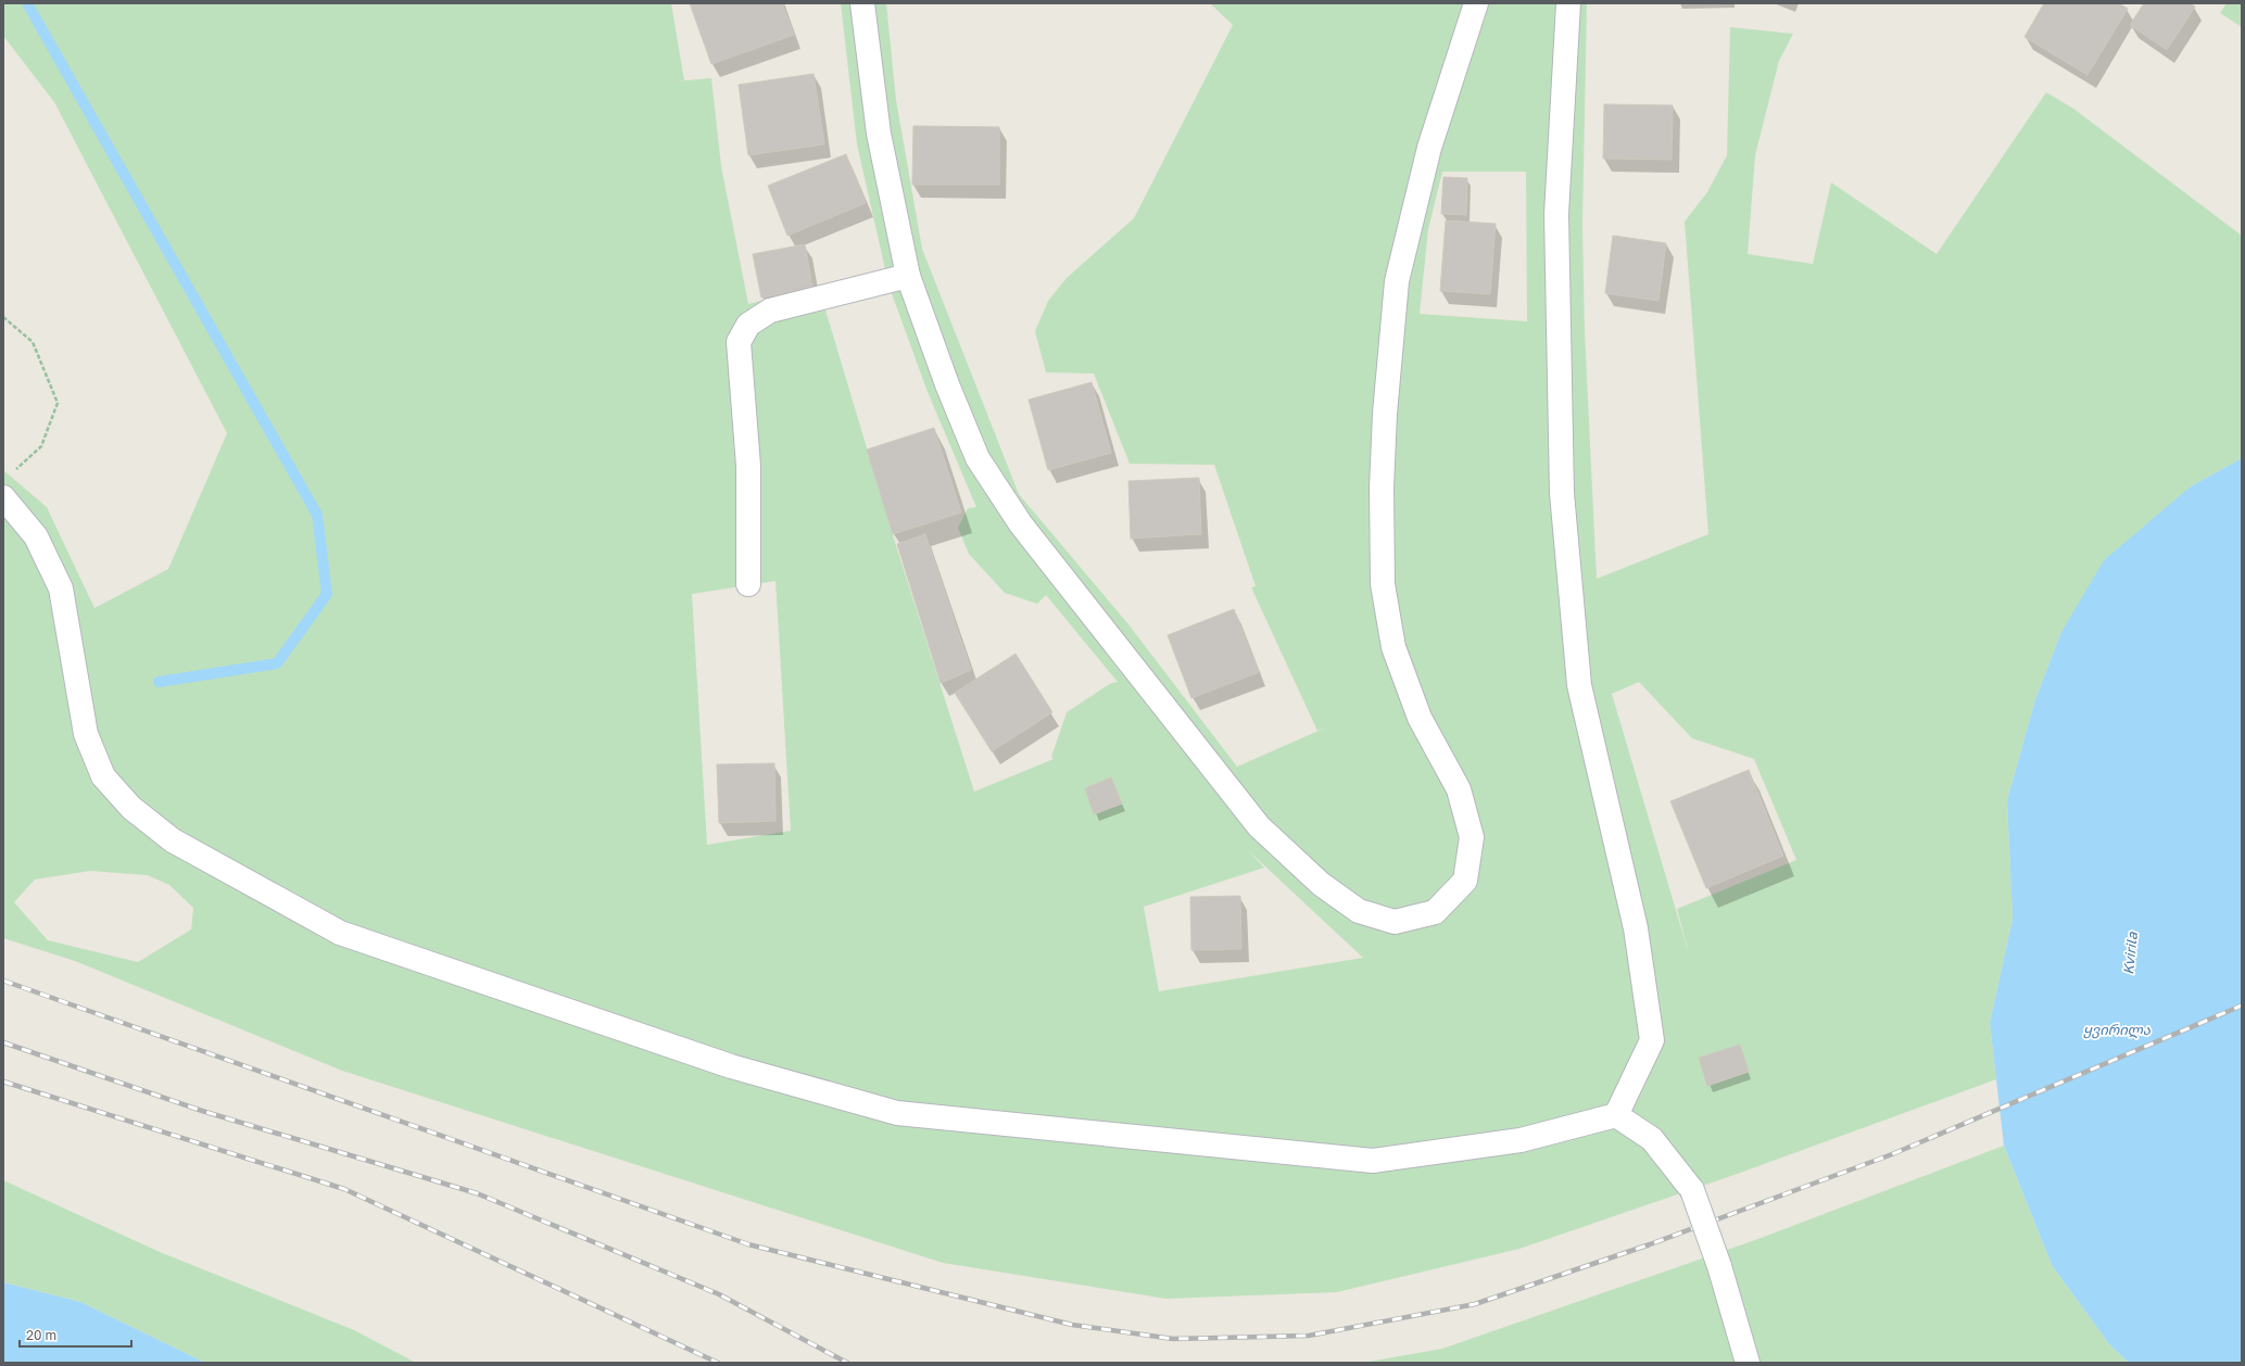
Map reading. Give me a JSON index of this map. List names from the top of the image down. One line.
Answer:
{"water":["Kvirila","ყვირილა"],"scale_bar":"20 m"}
